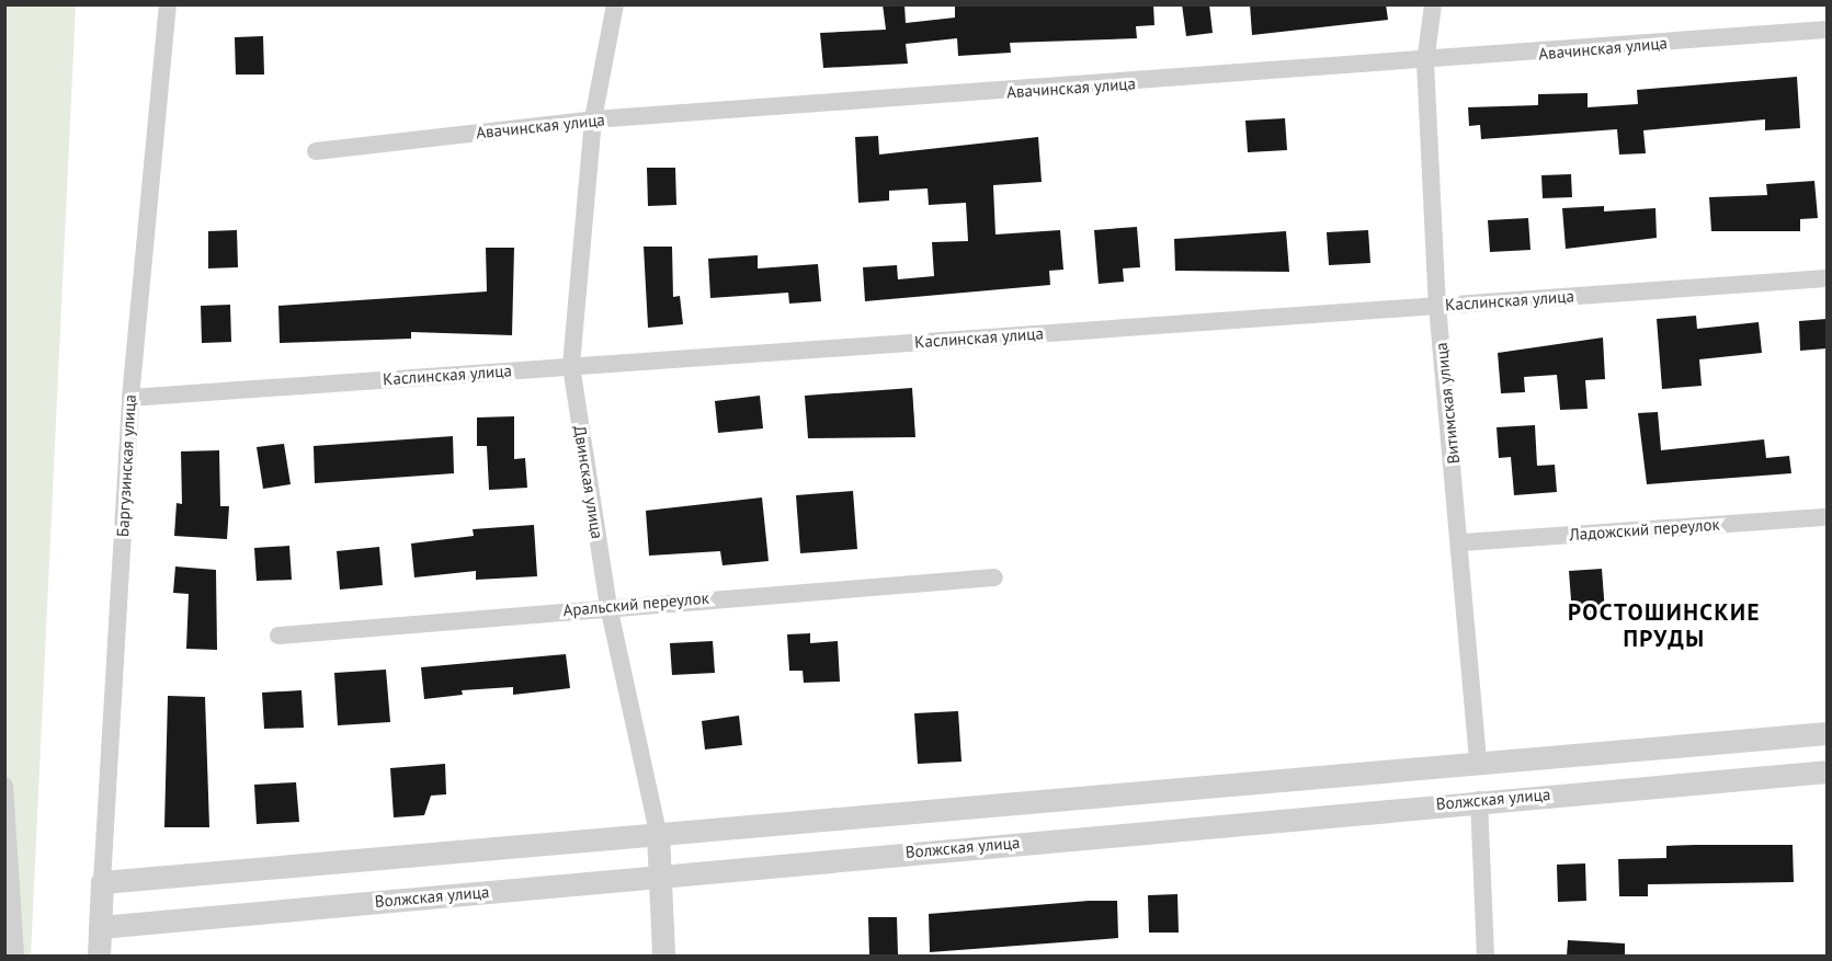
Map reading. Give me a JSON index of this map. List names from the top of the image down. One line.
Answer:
{"streets":{"street":["Авачинская улица","Каслинская улица","Витимская улица","Баргузинская улица","Двинская улица","Ладожский переулок","Аральский переулок","Волжская улица"]},"crossings":[["Авачинская улица","Витимская улица"],["Авачинская улица","Двинская улица"],["Каслинская улица","Витимская улица"],["Каслинская улица","Баргузинская улица"],["Каслинская улица","Двинская улица"],["Витимская улица","Ладожский переулок"],["Баргузинская улица","Волжская улица"],["Двинская улица","Аральский переулок"],["Двинская улица","Волжская улица"]],"districts":["РОСТОШИНСКИЕ ПРУДЫ"]}
